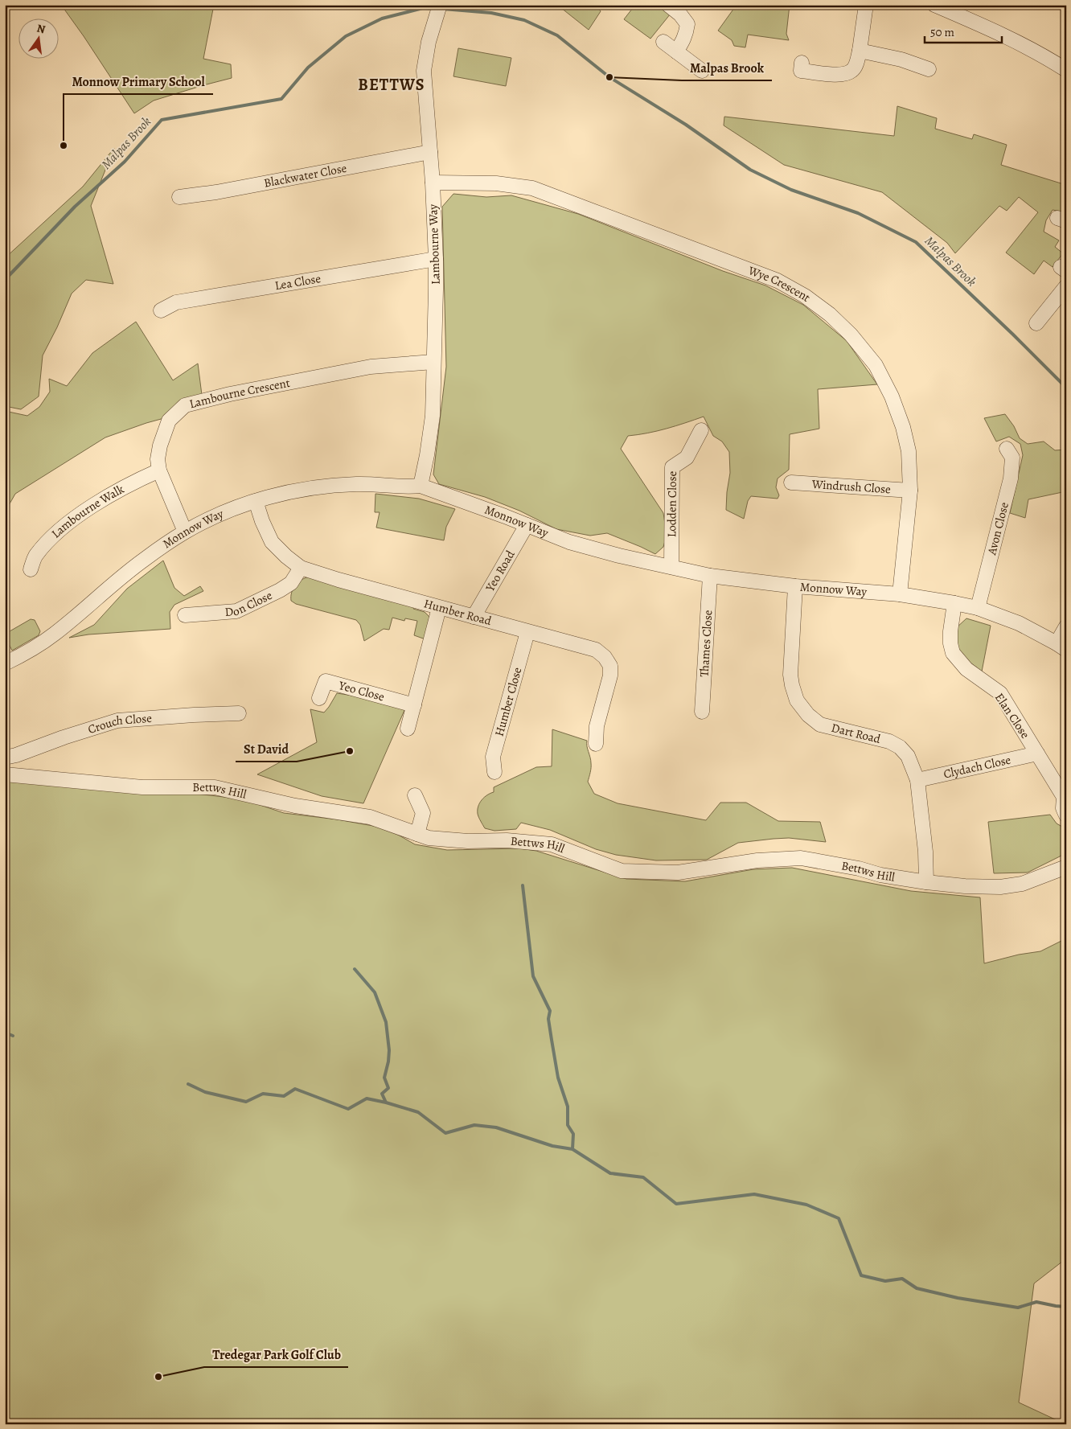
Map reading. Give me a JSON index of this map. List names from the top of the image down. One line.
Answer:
{"streets":{"street":["Blackwater Close","Lambourne Way","Lea Close","Wye Crescent","Lambourne Crescent","Windrush Close","Lodden Close","Lambourne Walk","Monnow Way","Avon Close","Yeo Road","Don Close","Humber Road","Thames Close","Yeo Close","Humber Close","Elan Close","Crouch Close","Dart Road","Clydach Close","Bettws Hill"]},"crossings":[["Blackwater Close","Lambourne Way"],["Lambourne Way","Lea Close"],["Lambourne Way","Wye Crescent"],["Lambourne Way","Lambourne Crescent"],["Lambourne Way","Monnow Way"],["Wye Crescent","Windrush Close"],["Wye Crescent","Monnow Way"],["Lambourne Crescent","Lambourne Walk"],["Lambourne Crescent","Monnow Way"],["Lodden Close","Monnow Way"],["Monnow Way","Avon Close"],["Monnow Way","Yeo Road"],["Monnow Way","Humber Road"],["Monnow Way","Thames Close"],["Monnow Way","Elan Close"],["Monnow Way","Dart Road"],["Yeo Road","Humber Road"],["Don Close","Humber Road"],["Humber Road","Humber Close"],["Elan Close","Clydach Close"],["Dart Road","Clydach Close"],["Dart Road","Bettws Hill"]],"districts":["BETTWS"],"water":["Malpas Brook"],"places":["Malpas Brook","Monnow Primary School","St David","Tredegar Park Golf Club"],"scale_bar":"50 m","north":"top"}
